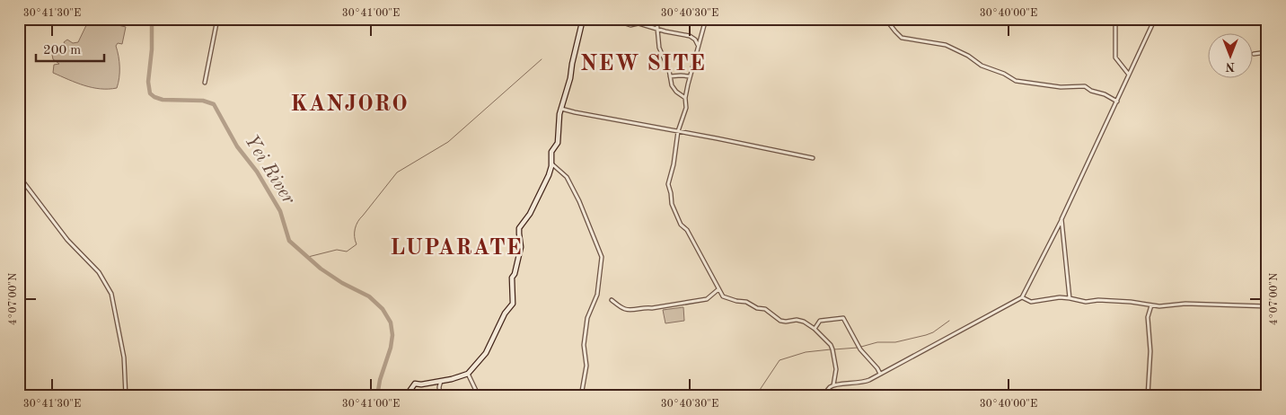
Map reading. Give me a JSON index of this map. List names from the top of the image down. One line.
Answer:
{"districts":["NEW SITE","KANJORO","LUPARATE"],"water":["Yei River"],"scale_bar":"200 m","north":"bottom","coordinates":["30°41'30\"E","30°41'00\"E","30°40'30\"E","30°40'00\"E","4°07'00\"N"]}
